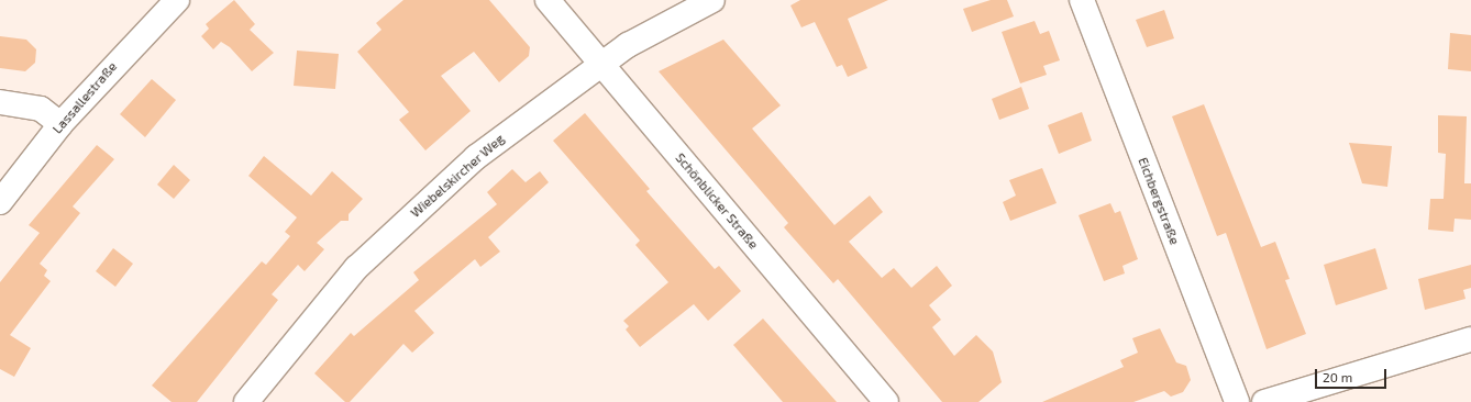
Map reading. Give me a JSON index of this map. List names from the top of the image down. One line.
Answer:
{"streets":{"street":["Lassallestraße","Wiebelskircher Weg","Schönblicker Straße","Eichbergstraße"]},"crossings":[["Wiebelskircher Weg","Schönblicker Straße"]],"scale_bar":"20 m"}
